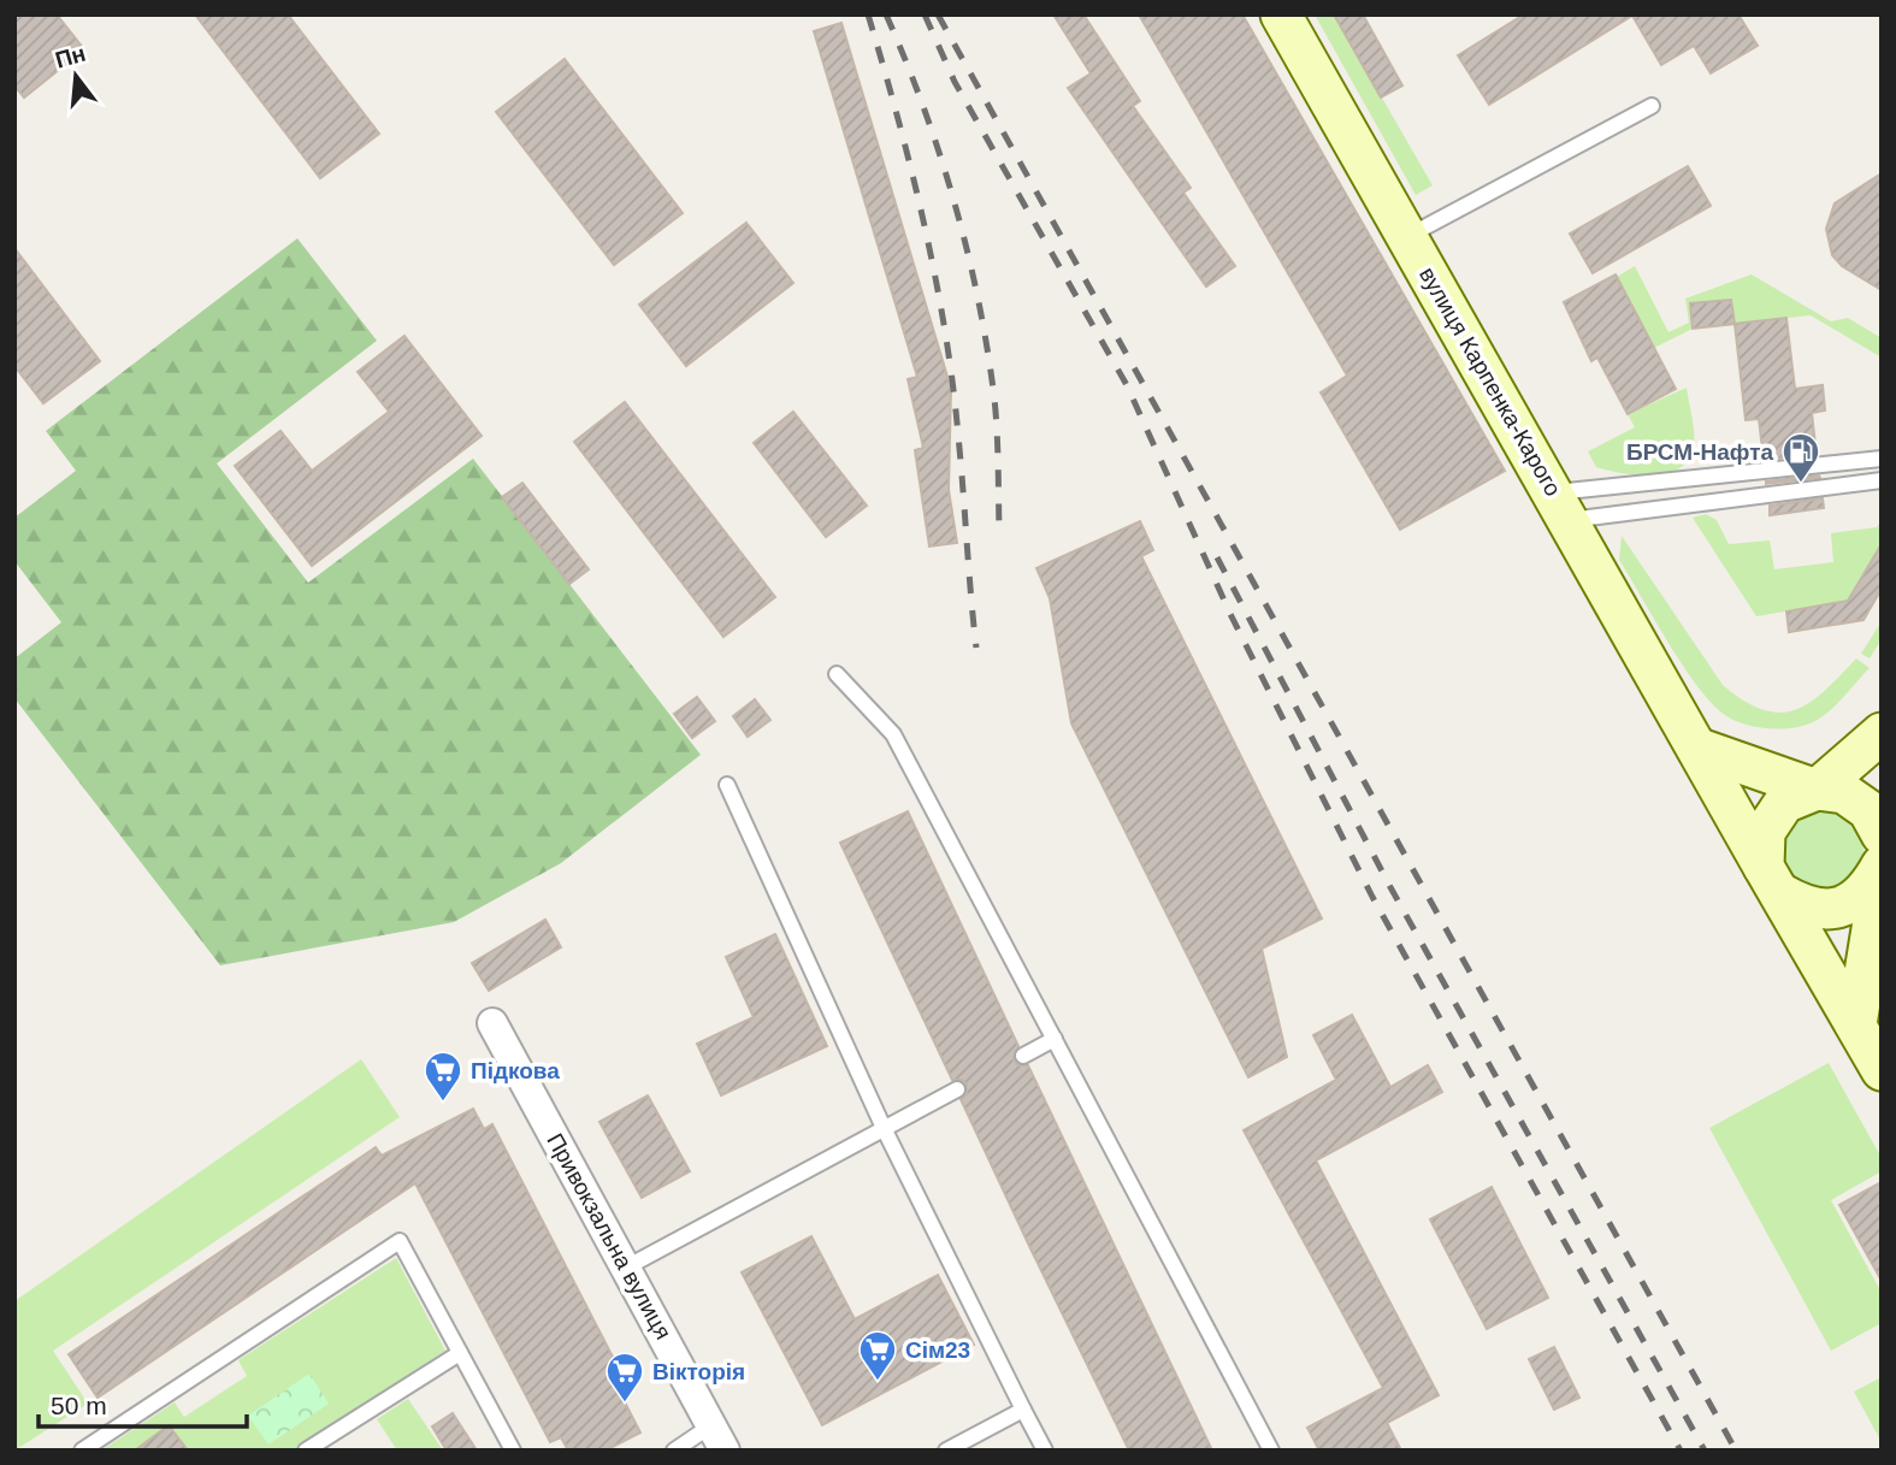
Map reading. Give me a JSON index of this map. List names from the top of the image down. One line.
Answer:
{"streets":{"main road":["вулиця Карпенка-Карого"],"street":["Привокзальна вулиця"]},"places":{"fuel station":["БРСМ-Нафта"],"supermarket":["Підкова","Сім23","Вікторія"]},"scale_bar":"50 m","north":"top"}
